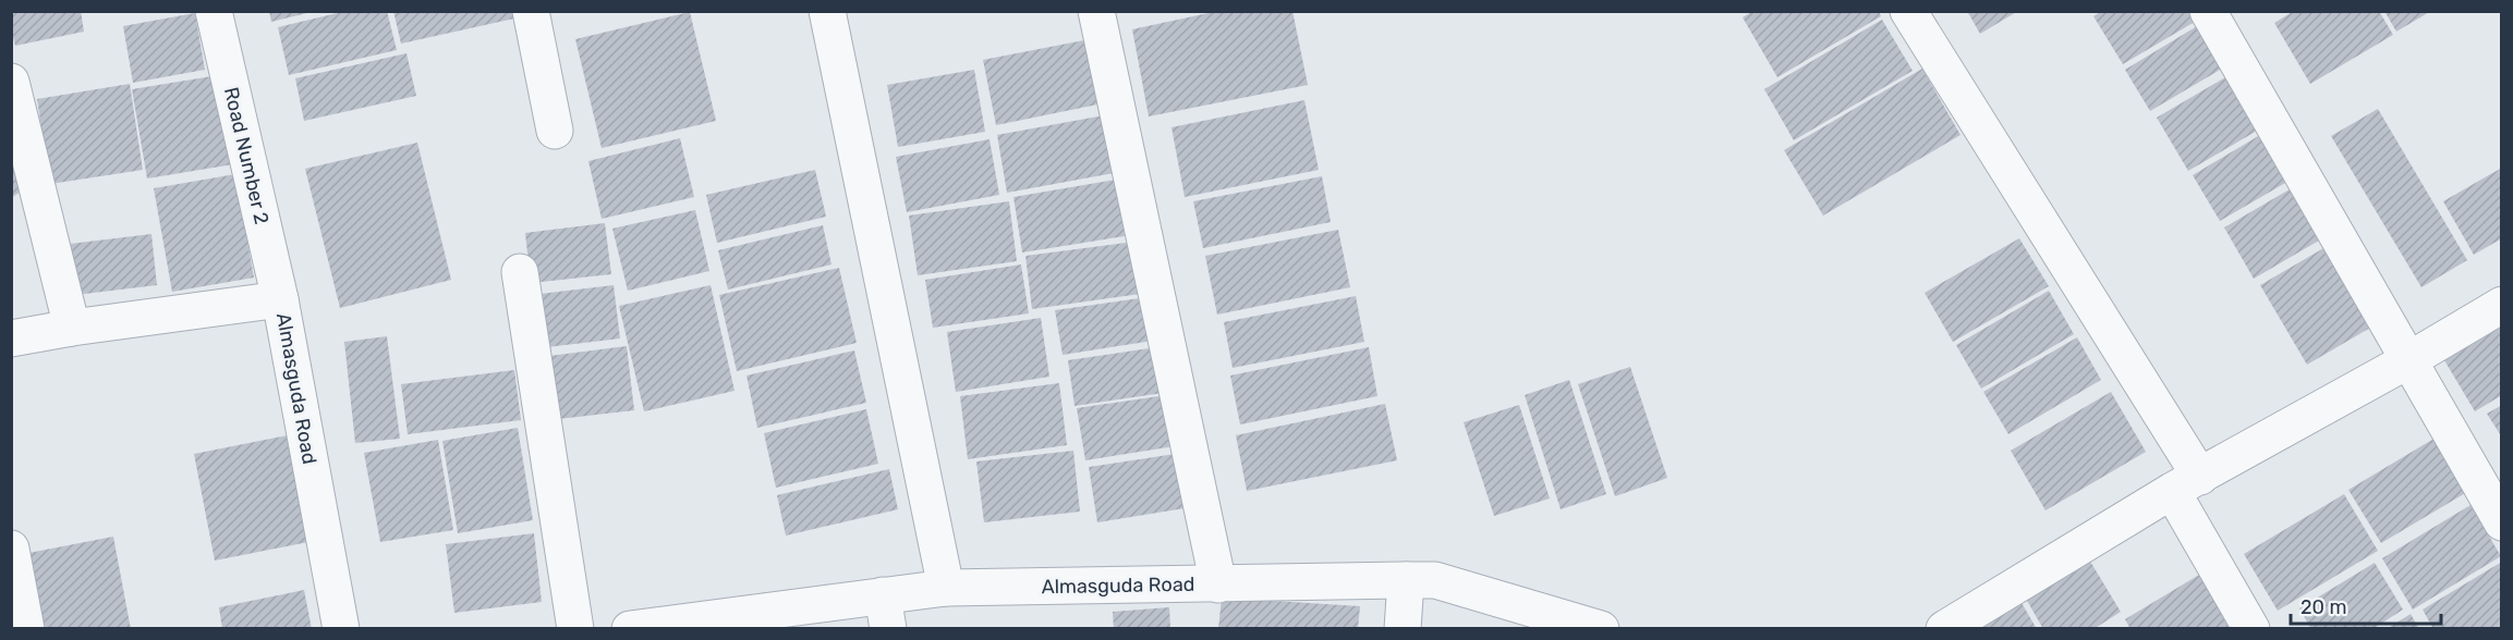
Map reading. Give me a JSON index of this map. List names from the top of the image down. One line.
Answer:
{"streets":{"street":["Road Number 2","Almasguda Road"]},"crossings":[["Road Number 2","Almasguda Road"]],"scale_bar":"20 m"}
